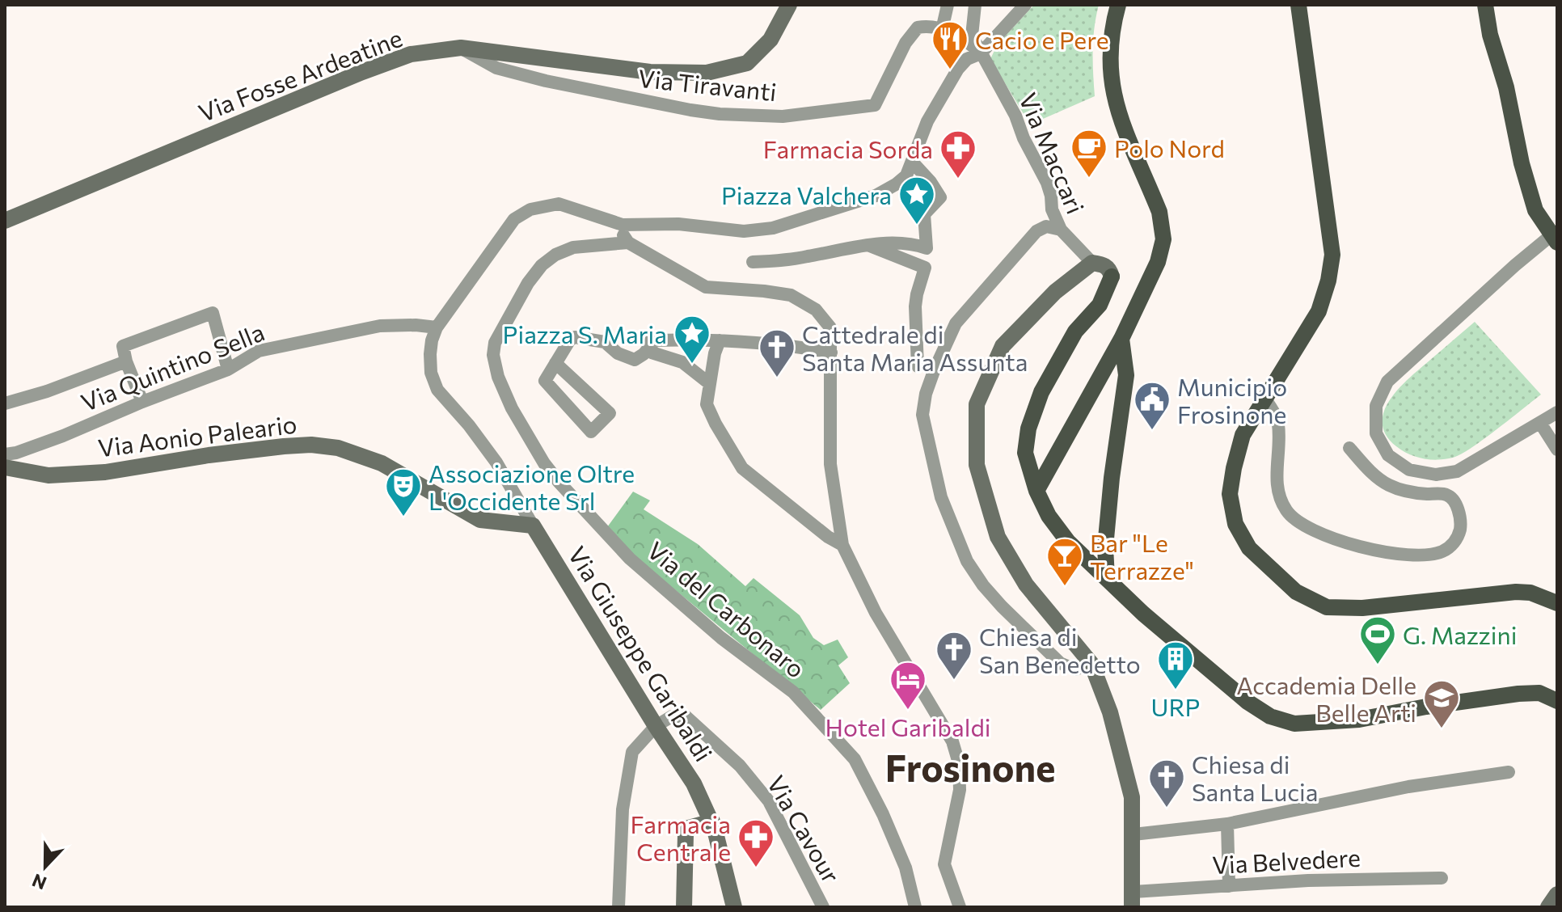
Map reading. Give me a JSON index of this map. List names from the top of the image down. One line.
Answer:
{"streets":{"main road":["Via Fosse Ardeatine","Via Aonio Paleario","Via Giuseppe Garibaldi"],"street":["Via Tiravanti","Via Maccari","Via Quintino Sella","Via del Carbonaro","Via Cavour","Via Belvedere"]},"crossings":[["Via Fosse Ardeatine","Via Tiravanti"],["Via Maccari","Via Giuseppe Garibaldi"],["Via Quintino Sella","Via Giuseppe Garibaldi"],["Via Aonio Paleario","Via Giuseppe Garibaldi"],["Via Giuseppe Garibaldi","Via Cavour"]],"districts":["Frosinone"],"places":{"restaurant":["Cacio e Pere"],"cafe":["Polo Nord"],"pharmacy":["Farmacia Sorda","Farmacia Centrale"],"place":["Piazza Valchera","Piazza S. Maria"],"church":["Cattedrale di Santa Maria Assunta","Chiesa di San Benedetto","Chiesa di Santa Lucia"],"public building":["Municipio Frosinone"],"theatre":["Associazione Oltre L'Occidente Srl"],"bar":["Bar \"Le Terrazze\""],"sports":["G. Mazzini"],"building":["URP"],"hotel":["Hotel Garibaldi"],"school or university":["Accademia Delle Belle Arti"]},"north":"bottom"}
